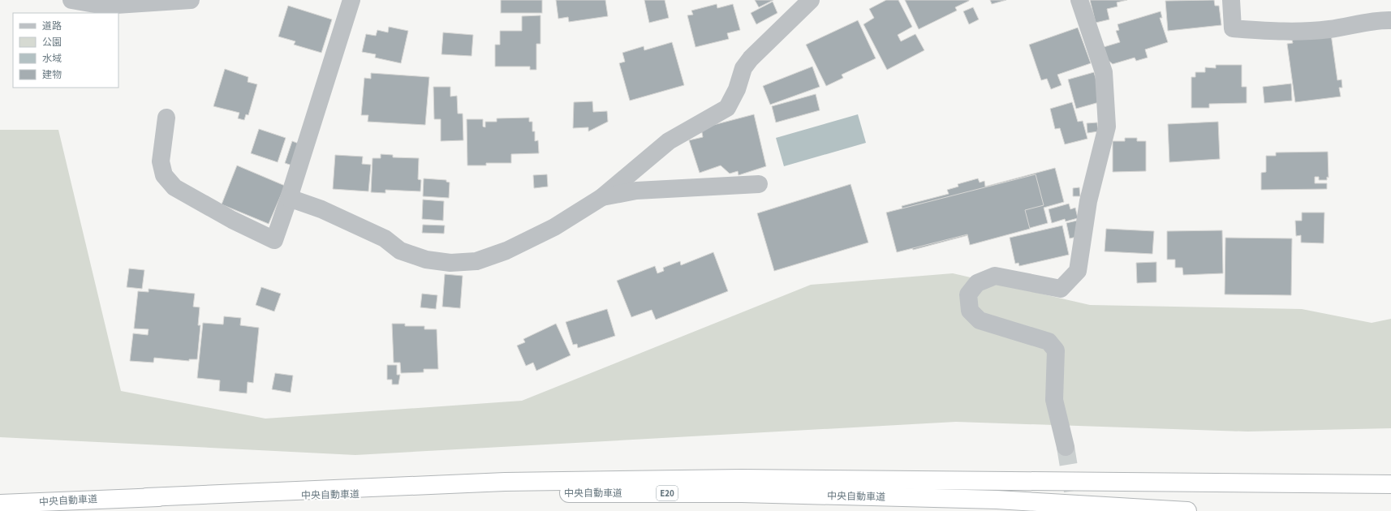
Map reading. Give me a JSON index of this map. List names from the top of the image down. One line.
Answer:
{"streets":{"highway":["中央自動車道","E20"]},"legend":["道路","公園","水域","建物"]}
